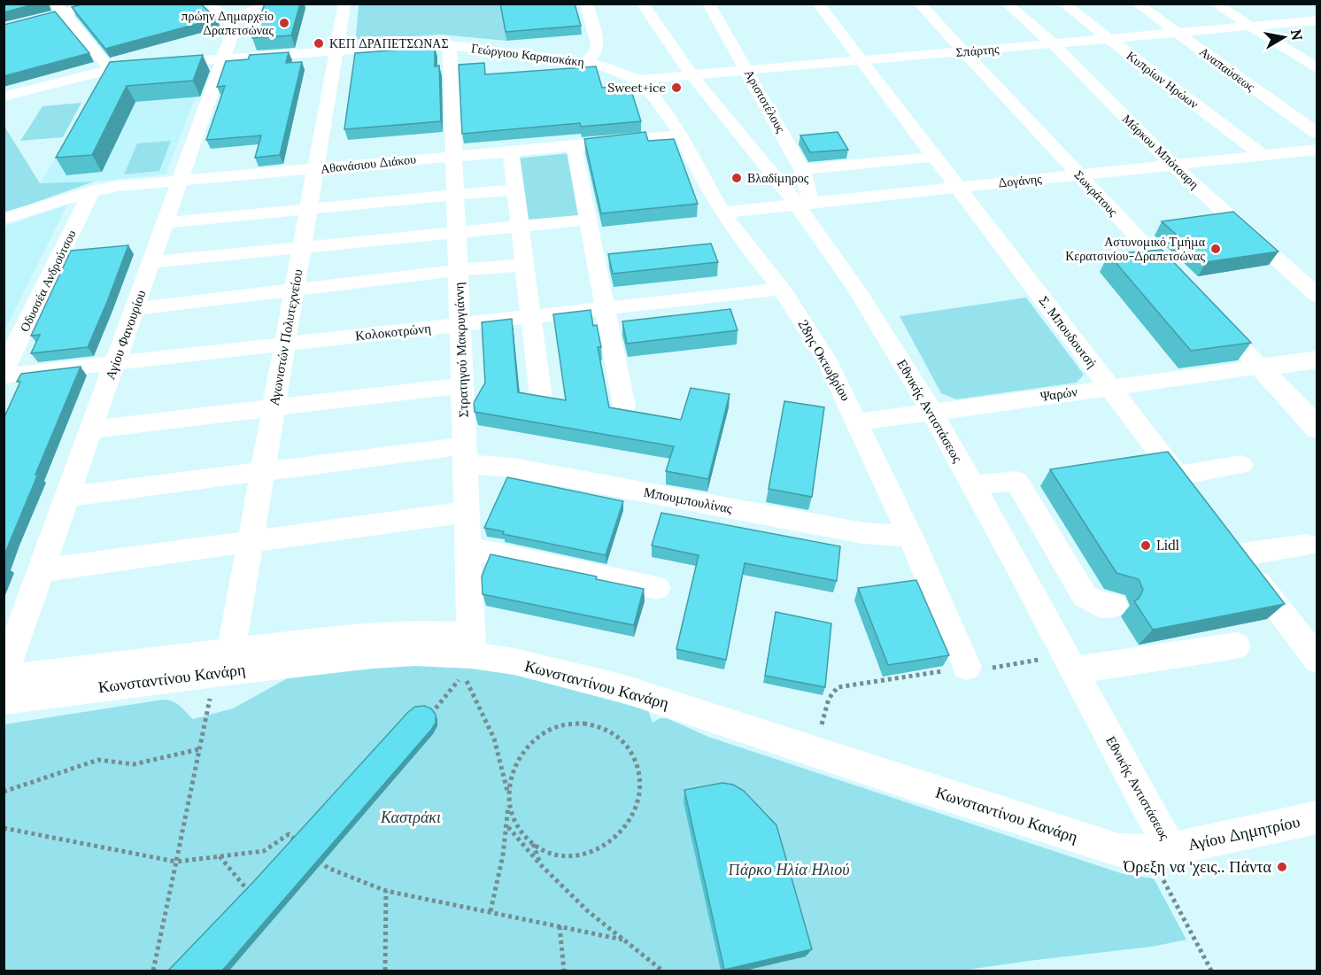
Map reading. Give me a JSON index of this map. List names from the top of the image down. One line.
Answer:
{"streets":{"street":["Σπάρτης","Γεώργιου Καραισκάκη","Αναπαύσεως","Κυπρίων Ηρώων","Αριστοτέλους","Μάρκου Μπότσαρη","Αθανάσιου Διάκου","Δογάνης","Σωκράτους","Οδυσσέα Ανδρούτσου","Κολοκοτρώνη","Σ. Μπουδουτσή","Αγίου Φανουρίου","Αγωνιστών Πολυτεχνείου","Στρατηγού Μακρυγιάννη","28ης Οκτωβρίου","Ψαρών","Εθνικής Αντιστάσεως","Μπουμπουλίνας","Κωνσταντίνου Κανάρη","Αγίου Δημητρίου"]},"crossings":[["Σπάρτης","Γεώργιου Καραισκάκη"],["Σπάρτης","Αναπαύσεως"],["Σπάρτης","Κυπρίων Ηρώων"],["Σπάρτης","Αριστοτέλους"],["Σπάρτης","Μάρκου Μπότσαρη"],["Σπάρτης","Σωκράτους"],["Σπάρτης","Σ. Μπουδουτσή"],["Σπάρτης","28ης Οκτωβρίου"],["Σπάρτης","Εθνικής Αντιστάσεως"],["Γεώργιου Καραισκάκη","Αγίου Φανουρίου"],["Γεώργιου Καραισκάκη","Αγωνιστών Πολυτεχνείου"],["Γεώργιου Καραισκάκη","Στρατηγού Μακρυγιάννη"],["Γεώργιου Καραισκάκη","28ης Οκτωβρίου"],["Κυπρίων Ηρώων","Δογάνης"],["Αριστοτέλους","Δογάνης"],["Αριστοτέλους","Εθνικής Αντιστάσεως"],["Μάρκου Μπότσαρη","Δογάνης"],["Αθανάσιου Διάκου","Οδυσσέα Ανδρούτσου"],["Αθανάσιου Διάκου","Αγίου Φανουρίου"],["Αθανάσιου Διάκου","Αγωνιστών Πολυτεχνείου"],["Αθανάσιου Διάκου","Στρατηγού Μακρυγιάννη"],["Αθανάσιου Διάκου","28ης Οκτωβρίου"],["Δογάνης","Σωκράτους"],["Δογάνης","Σ. Μπουδουτσή"],["Δογάνης","28ης Οκτωβρίου"],["Δογάνης","Εθνικής Αντιστάσεως"],["Κολοκοτρώνη","Αγίου Φανουρίου"],["Κολοκοτρώνη","Αγωνιστών Πολυτεχνείου"],["Κολοκοτρώνη","Στρατηγού Μακρυγιάννη"],["Κολοκοτρώνη","28ης Οκτωβρίου"],["Σ. Μπουδουτσή","Ψαρών"],["Αγίου Φανουρίου","Μπουμπουλίνας"],["Αγωνιστών Πολυτεχνείου","Μπουμπουλίνας"],["Αγωνιστών Πολυτεχνείου","Κωνσταντίνου Κανάρη"],["Στρατηγού Μακρυγιάννη","Μπουμπουλίνας"],["Στρατηγού Μακρυγιάννη","Κωνσταντίνου Κανάρη"],["28ης Οκτωβρίου","Ψαρών"],["28ης Οκτωβρίου","Μπουμπουλίνας"],["Ψαρών","Εθνικής Αντιστάσεως"],["Εθνικής Αντιστάσεως","Κωνσταντίνου Κανάρη"],["Εθνικής Αντιστάσεως","Αγίου Δημητρίου"],["Κωνσταντίνου Κανάρη","Αγίου Δημητρίου"]],"parks":["Καστράκι","Πάρκο Ηλία Ηλιού"],"places":["πρώην Δημαρχείο Δραπετσώνας","ΚΕΠ ΔΡΑΠΕΤΣΩΝΑΣ","Sweet+ice","Βλαδίμηρος","Αστυνομικό Τμήμα Κερατσινίου-Δραπετσώνας","Lidl","Όρεξη να 'χεις.. Πάντα"],"north":"right"}
